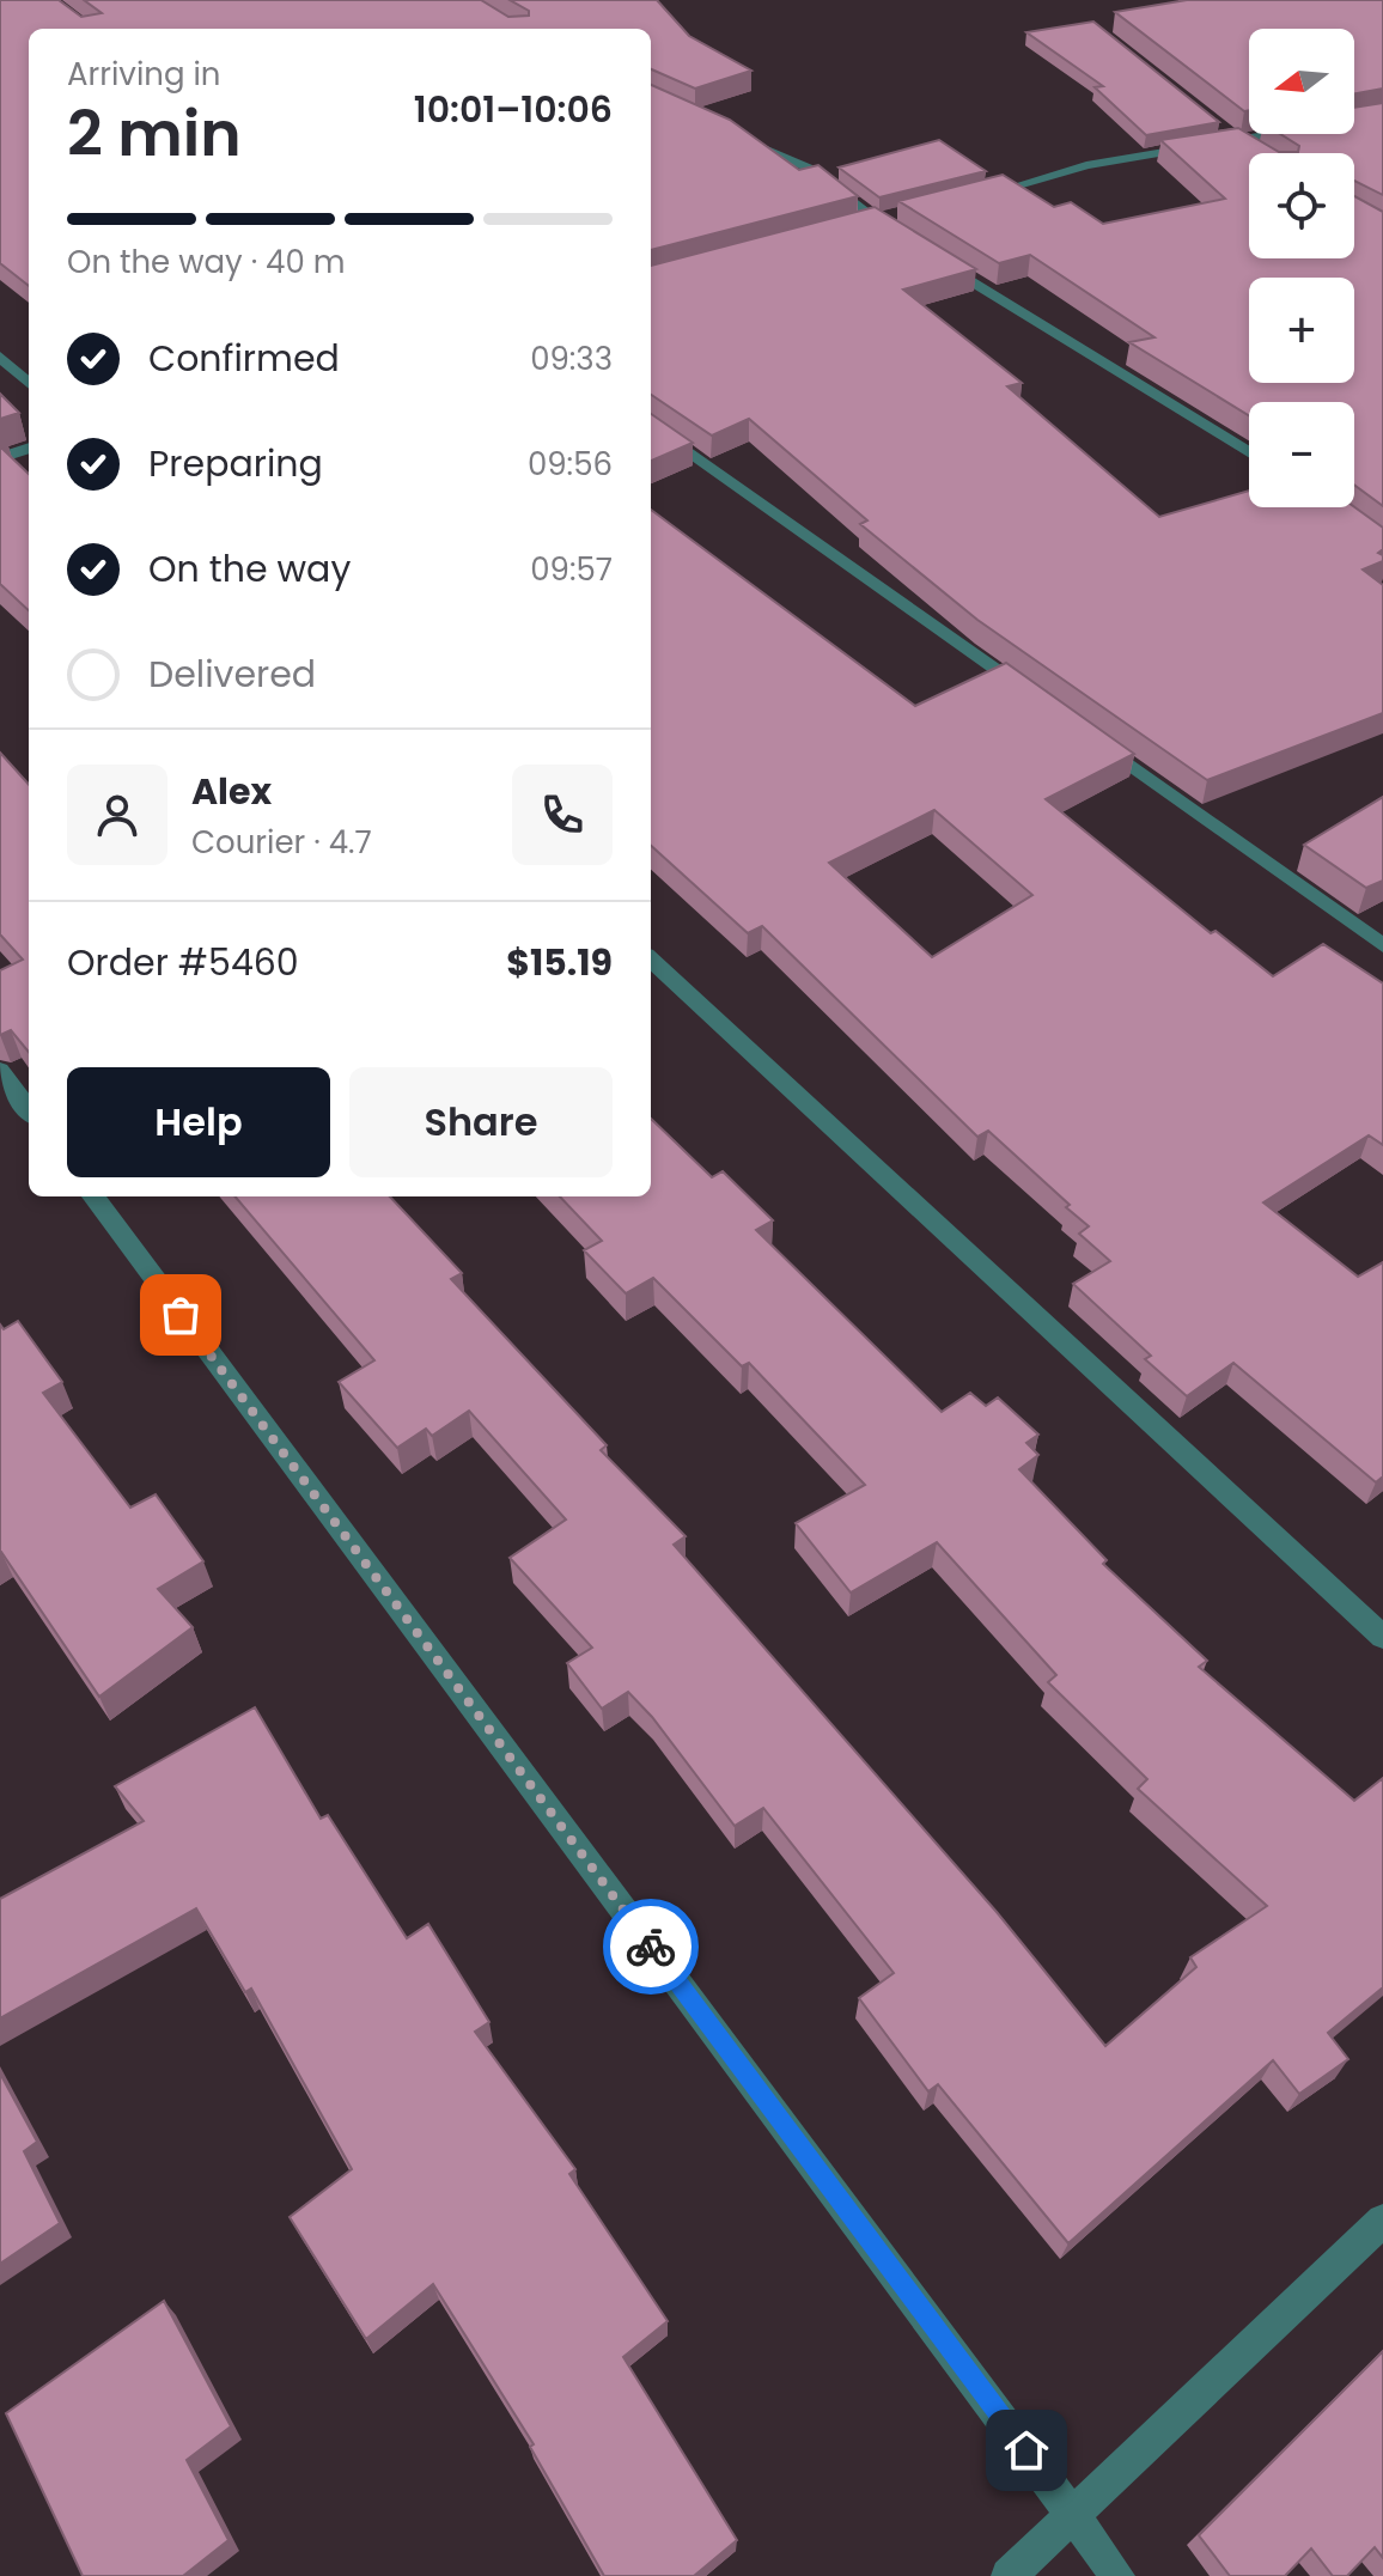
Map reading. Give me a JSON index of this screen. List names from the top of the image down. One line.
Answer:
{"north":"left","page":{"map_buttons":["+","−"],"heading":["2 min","Arriving in","10:01–10:06"],"panel":["Alex","Courier · 4.7","Order #5460","$15.19"],"bar":"On the way · 40 m","list":[["Confirmed","09:33"],["Preparing","09:56"],["On the way","09:57"],"Delivered"],"buttons":["Help","Share"]}}
